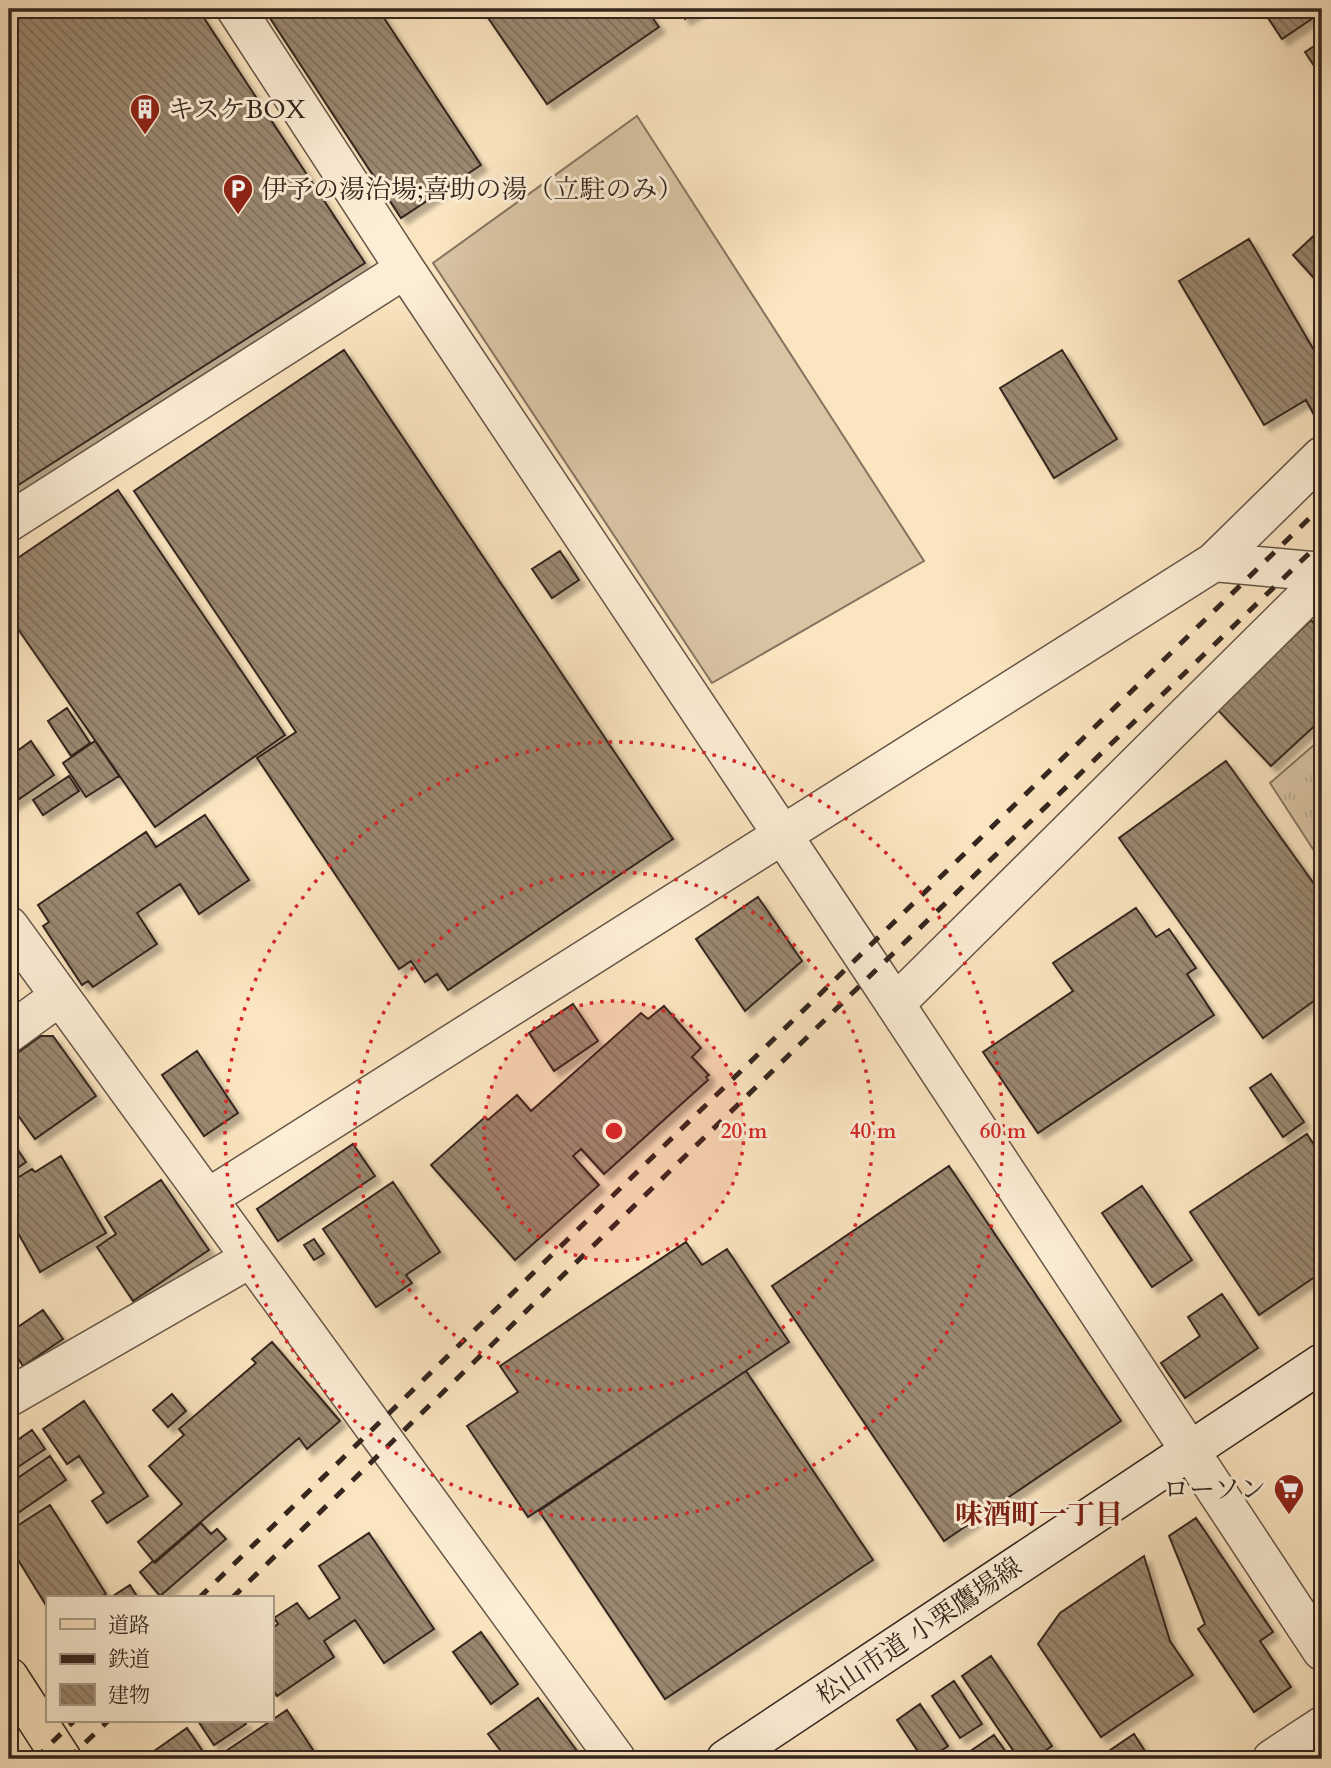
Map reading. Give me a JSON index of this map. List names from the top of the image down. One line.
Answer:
{"streets":{"street":["松山市道 小栗鷹場線"]},"districts":["味酒町一丁目"],"places":{"building":["キスケBOX"],"parking":["伊予の湯治場;喜助の湯（立駐のみ）"],"supermarket":["ローソン"]},"legend":["道路","鉄道","建物"],"rings":["20 m","40 m","60 m"]}
